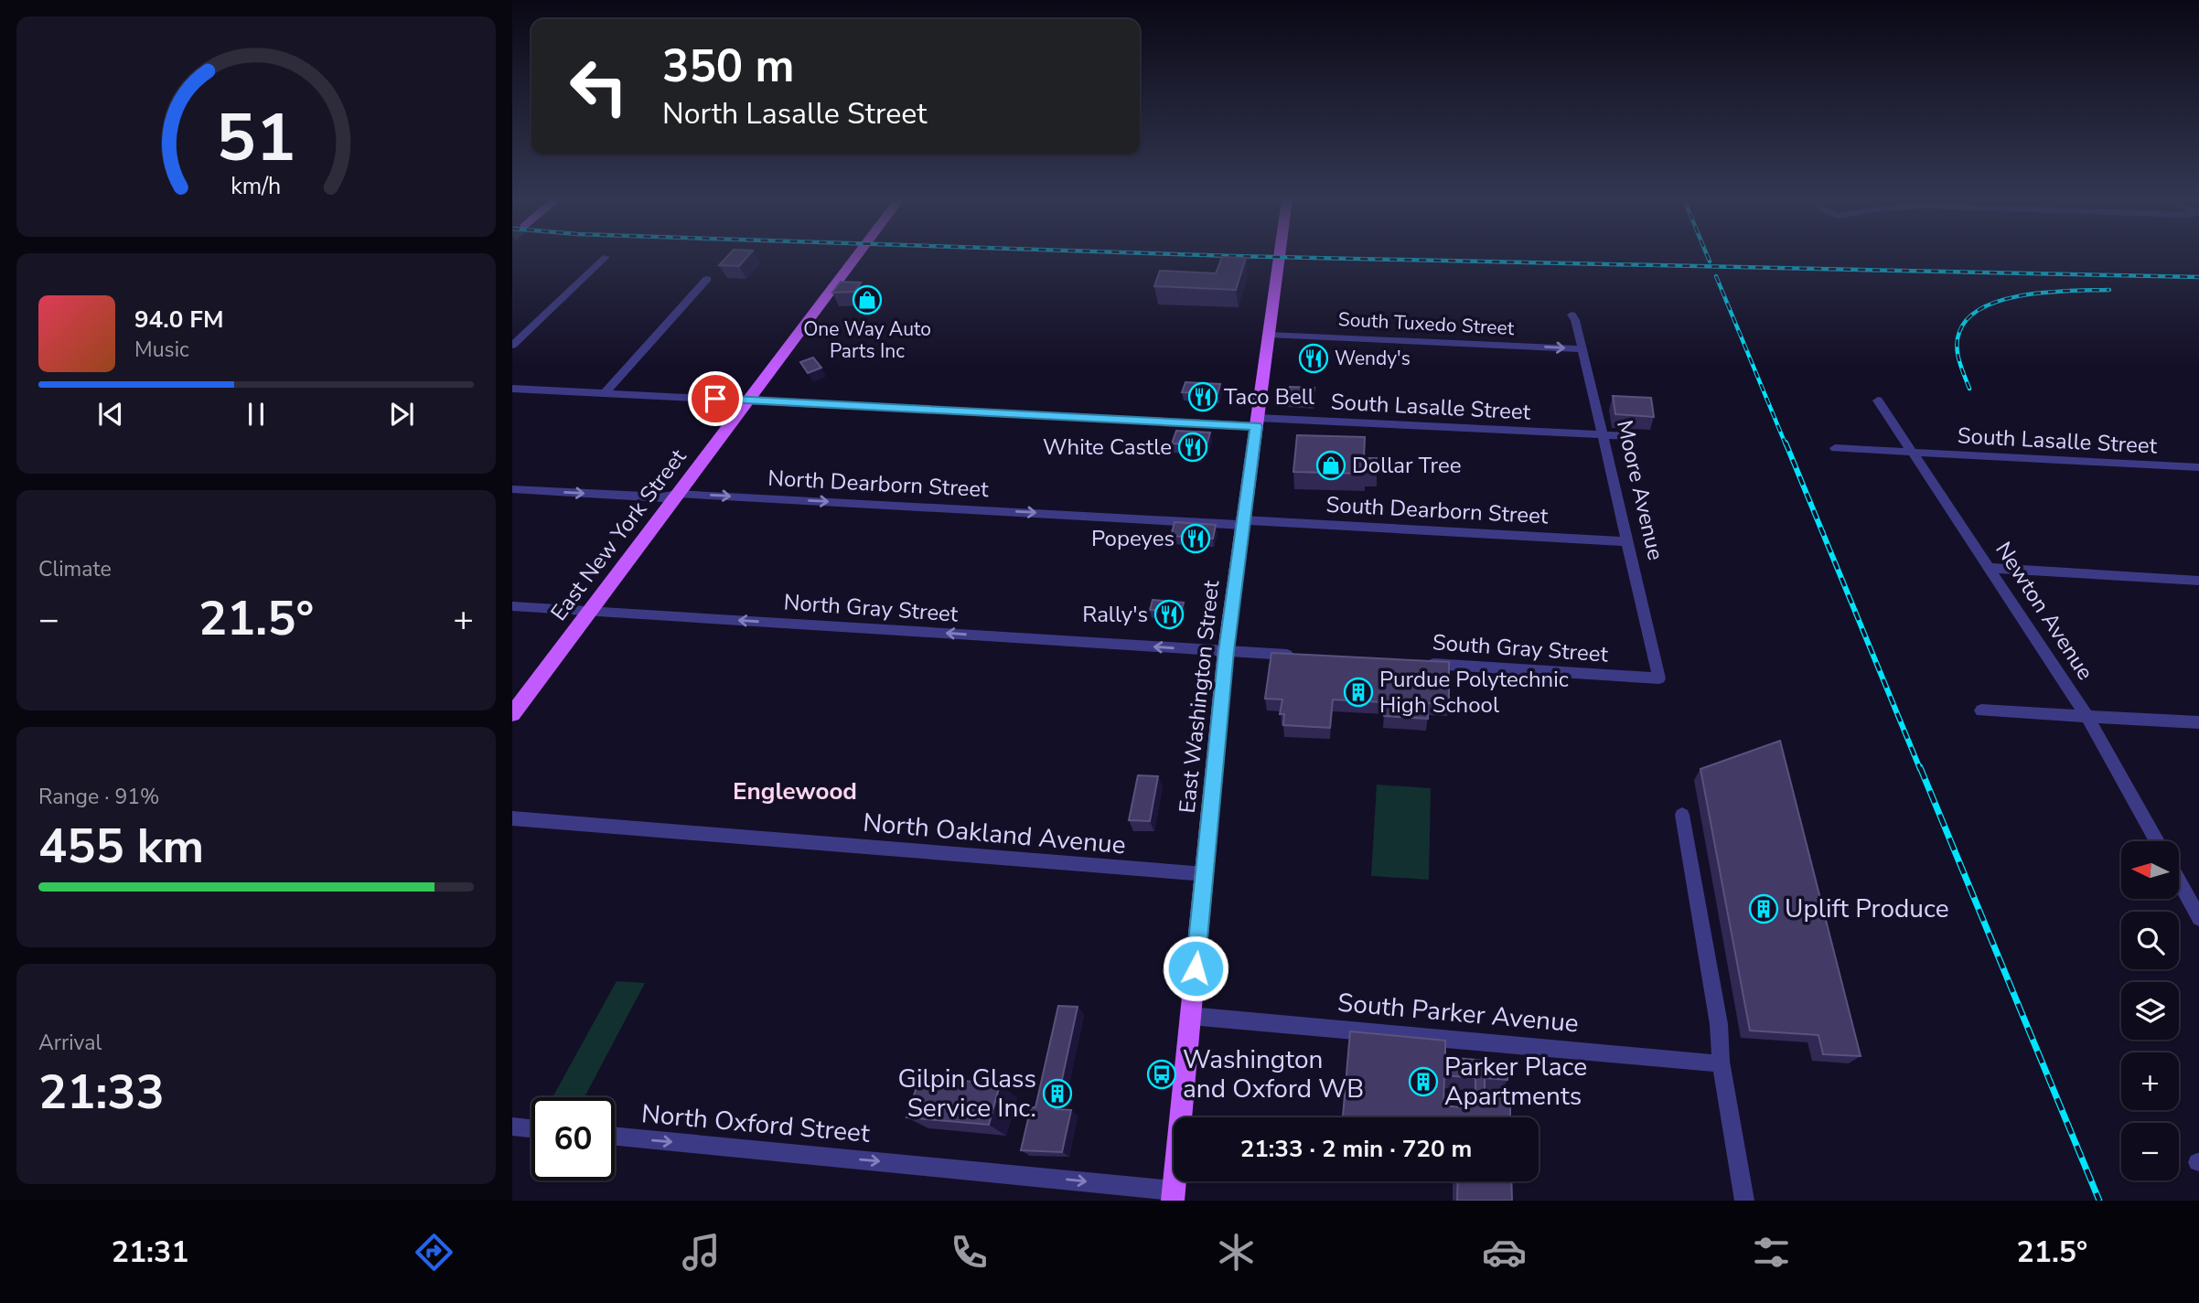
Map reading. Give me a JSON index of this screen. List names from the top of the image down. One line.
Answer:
{"streets":{"main road":["East New York Street","East Washington Street"],"street":["South Tuxedo Street","South Lasalle Street","North Dearborn Street","Moore Avenue","South Dearborn Street","North Gray Street","Newton Avenue","South Gray Street","North Oakland Avenue","South Parker Avenue","North Oxford Street"]},"crossings":[["South Tuxedo Street","Moore Avenue"],["South Tuxedo Street","East Washington Street"],["South Lasalle Street","Moore Avenue"],["South Lasalle Street","East New York Street"],["South Lasalle Street","Newton Avenue"],["South Lasalle Street","East Washington Street"],["North Dearborn Street","South Dearborn Street"],["North Dearborn Street","East New York Street"],["North Dearborn Street","East Washington Street"],["Moore Avenue","South Dearborn Street"],["Moore Avenue","South Gray Street"],["South Dearborn Street","East Washington Street"],["East New York Street","North Gray Street"],["North Gray Street","East Washington Street"],["East Washington Street","North Oakland Avenue"],["East Washington Street","South Parker Avenue"],["East Washington Street","North Oxford Street"]],"one_way":["South Tuxedo Street","North Dearborn Street","North Gray Street","North Oxford Street"],"districts":["Englewood"],"places":{"shop":["One Way Auto Parts Inc","Dollar Tree"],"restaurant":["Wendy's","Taco Bell","White Castle","Popeyes","Rally's"],"building":["Purdue Polytechnic High School","Uplift Produce","Parker Place Apartments","Gilpin Glass Service Inc."],"bus stop":["Washington and Oxford WB"]},"north":"left","page":{"turn":["350 m","North Lasalle Street"],"song":["94.0 FM","Music"],"tile":["Climate",["Range · 91%","455 km"],["Arrival","21:33"]],"heat":["−","21.5°","+"],"map_buttons":["+","−"],"limit":"60","trip":"21:33 · 2 min · 720 m","tabs":["21:31","21.5°"],"gauge":["51","km/h"]}}
